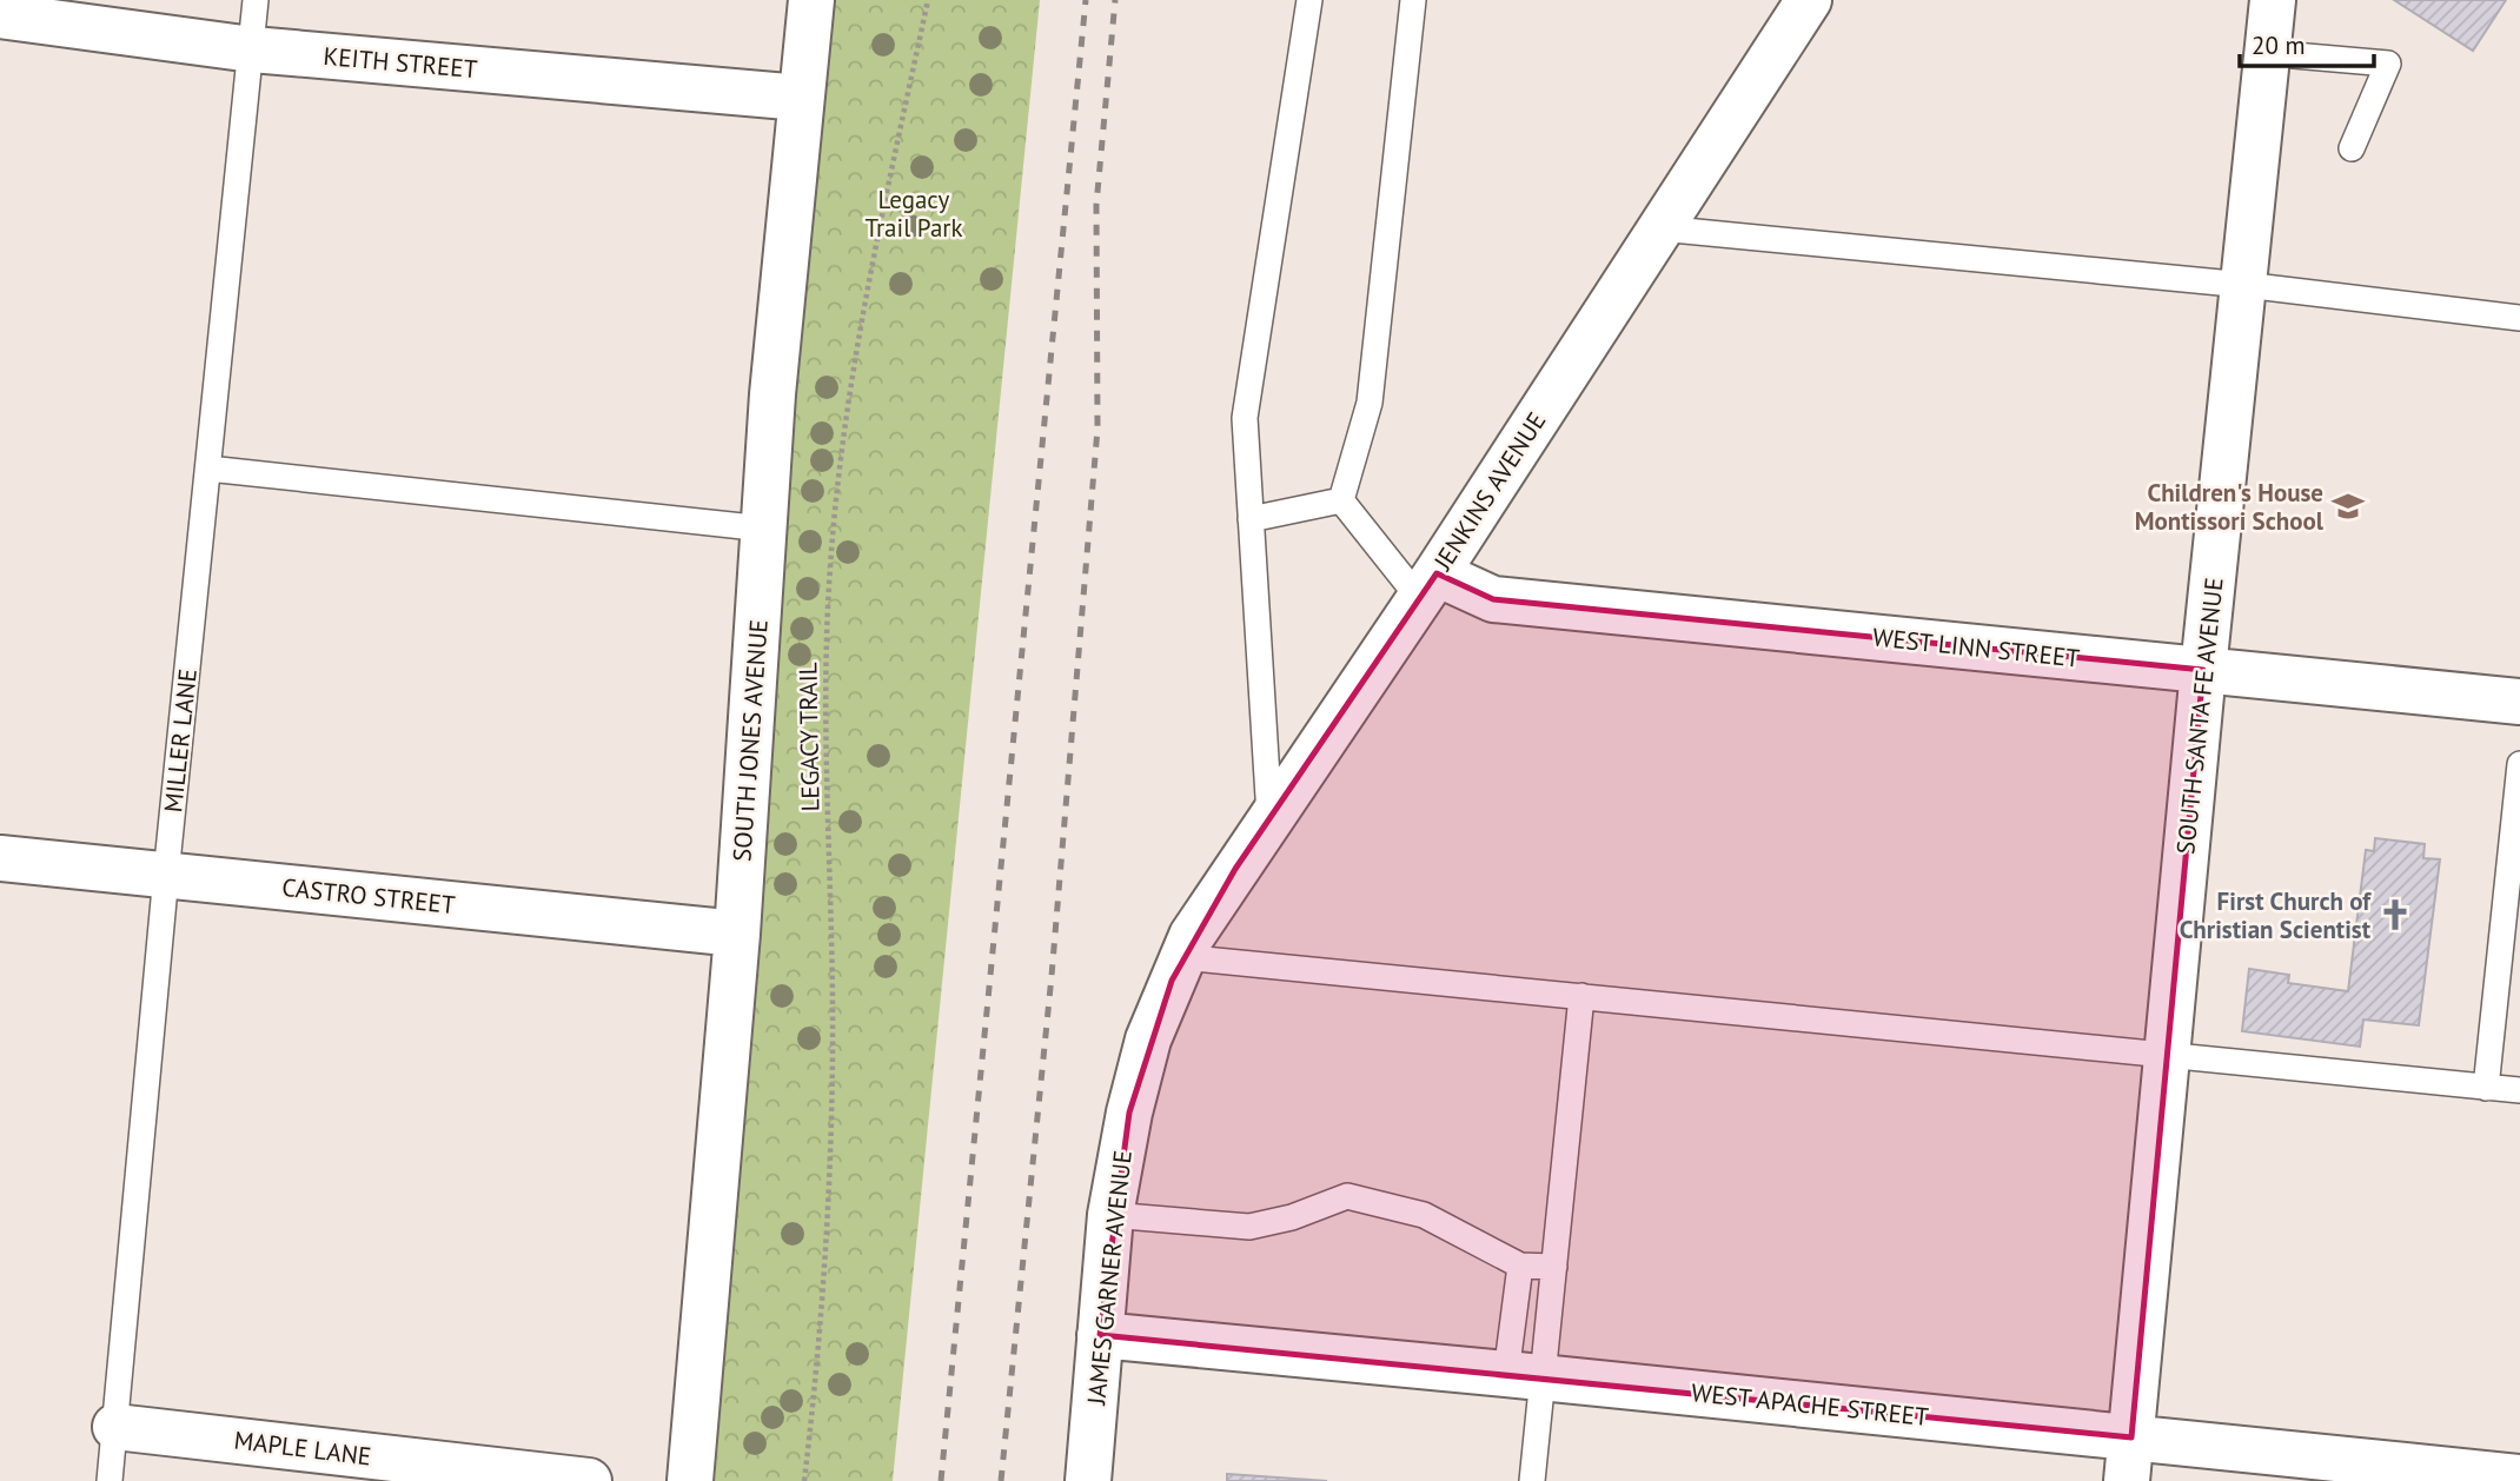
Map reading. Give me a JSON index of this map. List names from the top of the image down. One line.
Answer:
{"streets":{"street":["KEITH STREET","JENKINS AVENUE","WEST LINN STREET","SOUTH SANTA FE AVENUE","SOUTH JONES AVENUE","CASTRO STREET","JAMES GARNER AVENUE","WEST APACHE STREET","MAPLE LANE"],"lane":["MILLER LANE"],"path":["LEGACY TRAIL"]},"crossings":[["KEITH STREET","MILLER LANE"],["KEITH STREET","SOUTH JONES AVENUE"],["JENKINS AVENUE","WEST LINN STREET"],["JENKINS AVENUE","JAMES GARNER AVENUE"],["WEST LINN STREET","SOUTH SANTA FE AVENUE"],["SOUTH SANTA FE AVENUE","WEST APACHE STREET"],["MILLER LANE","CASTRO STREET"],["MILLER LANE","MAPLE LANE"],["SOUTH JONES AVENUE","CASTRO STREET"],["JAMES GARNER AVENUE","WEST APACHE STREET"]],"parks":["Legacy Trail Park"],"places":{"school or university":["Children's House Montissori School"],"church":["First Church of Christian Scientist"]},"scale_bar":"20 m"}
